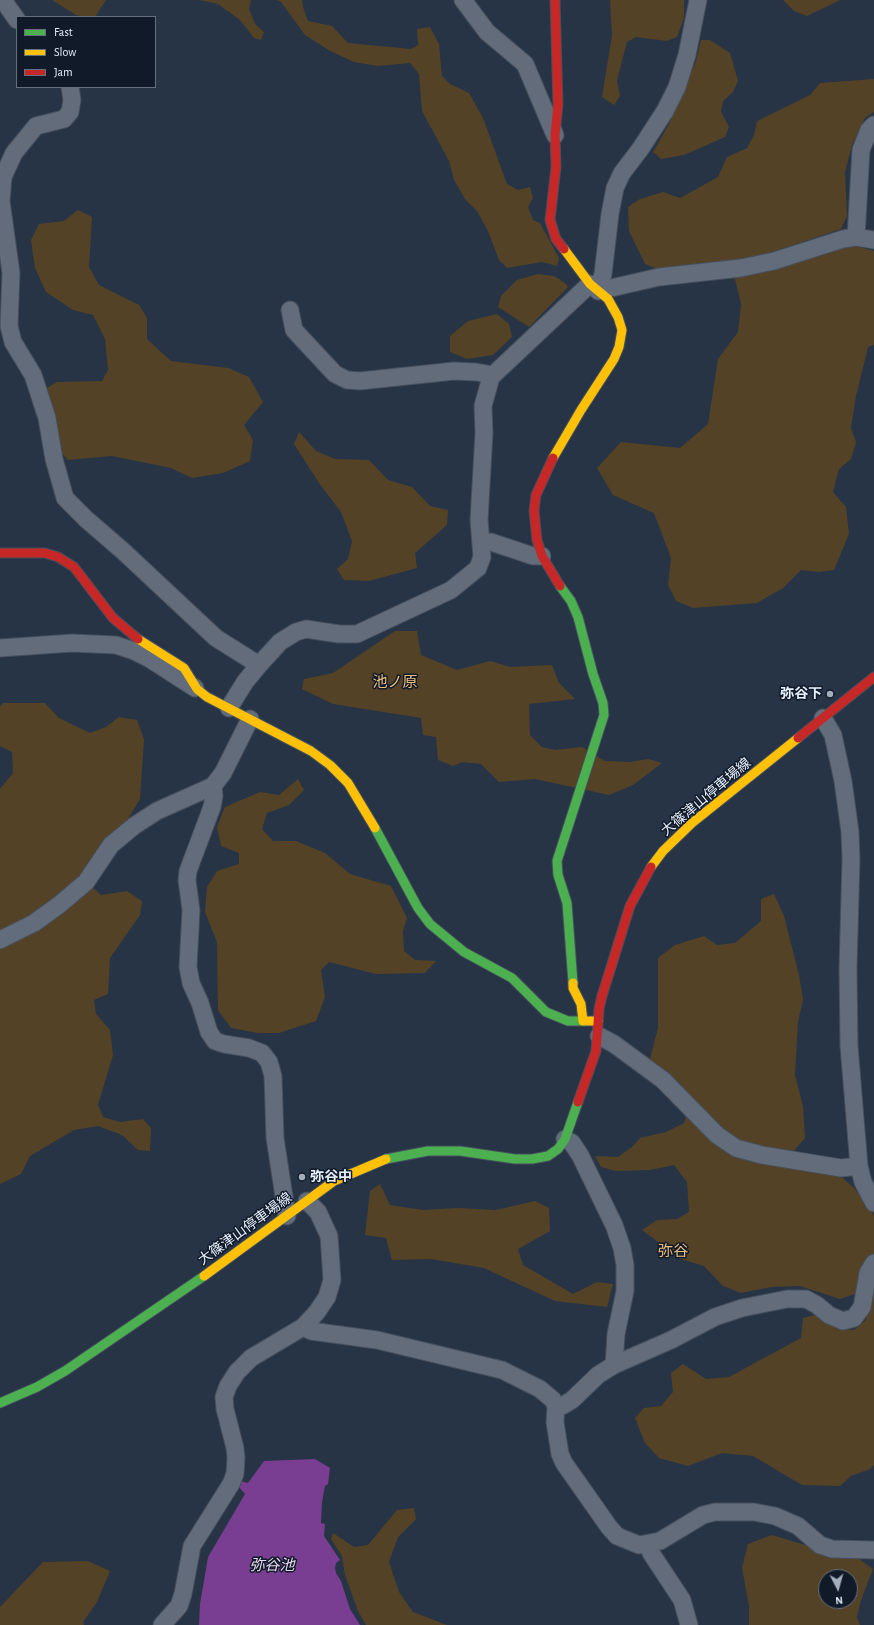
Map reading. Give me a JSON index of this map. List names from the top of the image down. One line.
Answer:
{"streets":{"street":["大篠津山停車場線"]},"districts":["池ノ原","弥谷"],"water":["弥谷池"],"places":["弥谷下","弥谷中"],"legend":["Fast","Slow","Jam"],"north":"bottom"}
